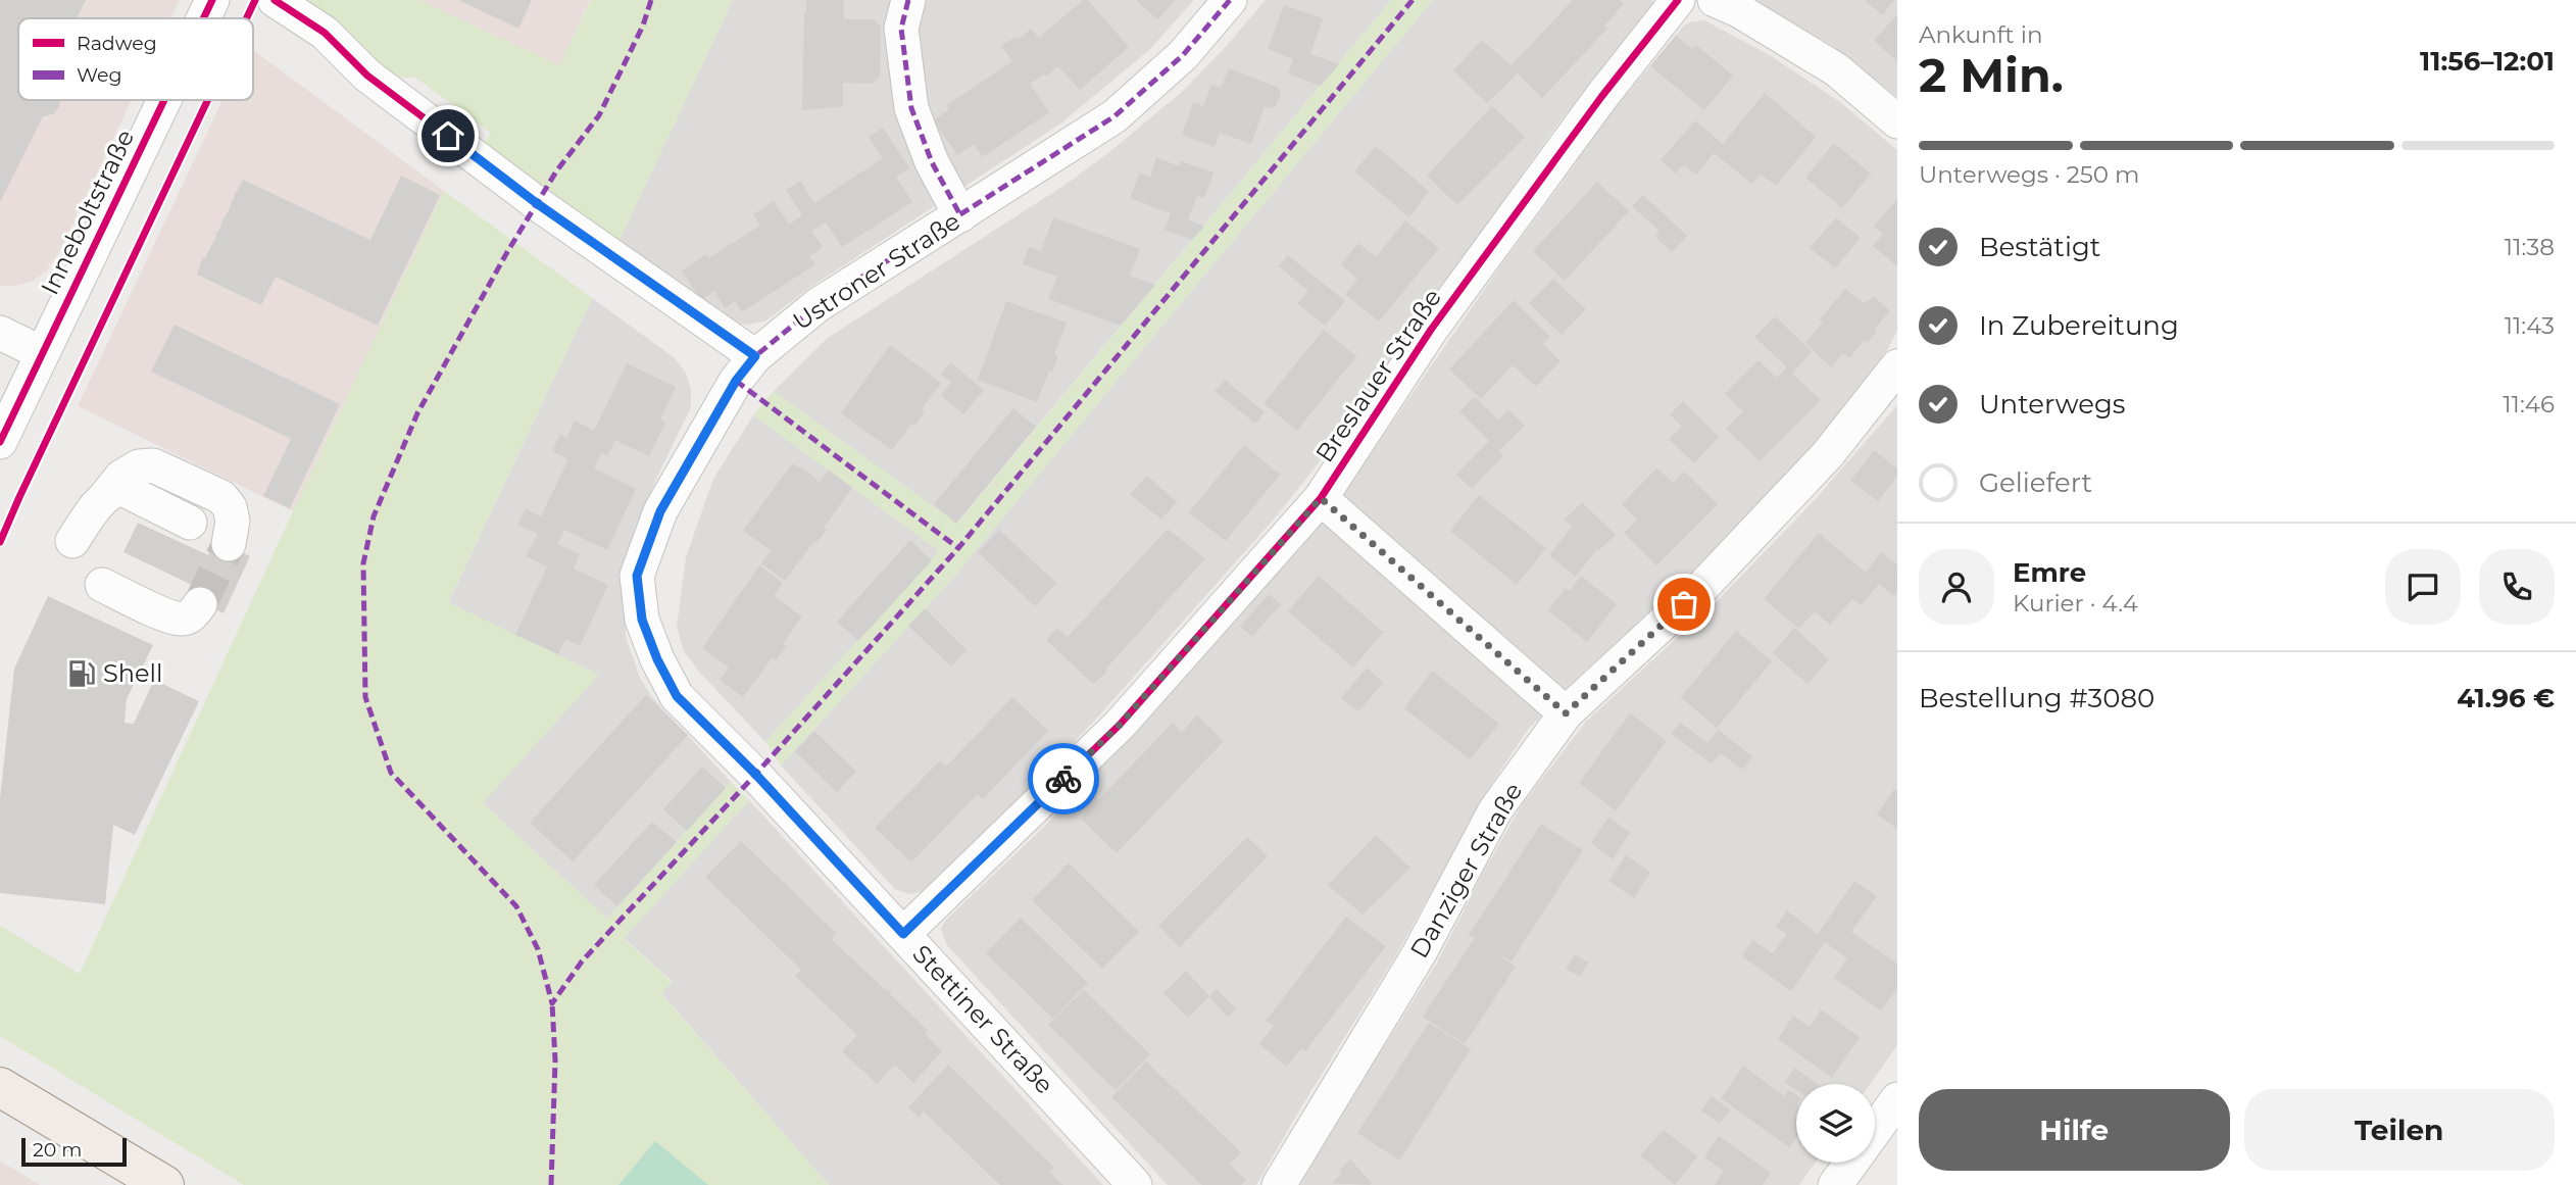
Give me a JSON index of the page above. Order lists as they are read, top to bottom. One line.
{"streets":{"street":["Inneboltstraße","Ustroner Straße","Breslauer Straße","Danziger Straße","Stettiner Straße"]},"crossings":[["Ustroner Straße","Stettiner Straße"],["Breslauer Straße","Stettiner Straße"]],"places":{"fuel station":["Shell"]},"legend":["Radweg","Weg"],"scale_bar":"20 m","page":{"heading":["2 Min.","Ankunft in","11:56–12:01"],"panel":["Emre","Kurier · 4.4","Bestellung #3080","41.96 €"],"bar":"Unterwegs · 250 m","list":[["Bestätigt","11:38"],["In Zubereitung","11:43"],["Unterwegs","11:46"],"Geliefert"],"buttons":["Hilfe","Teilen"],"scale":"20 m"}}
